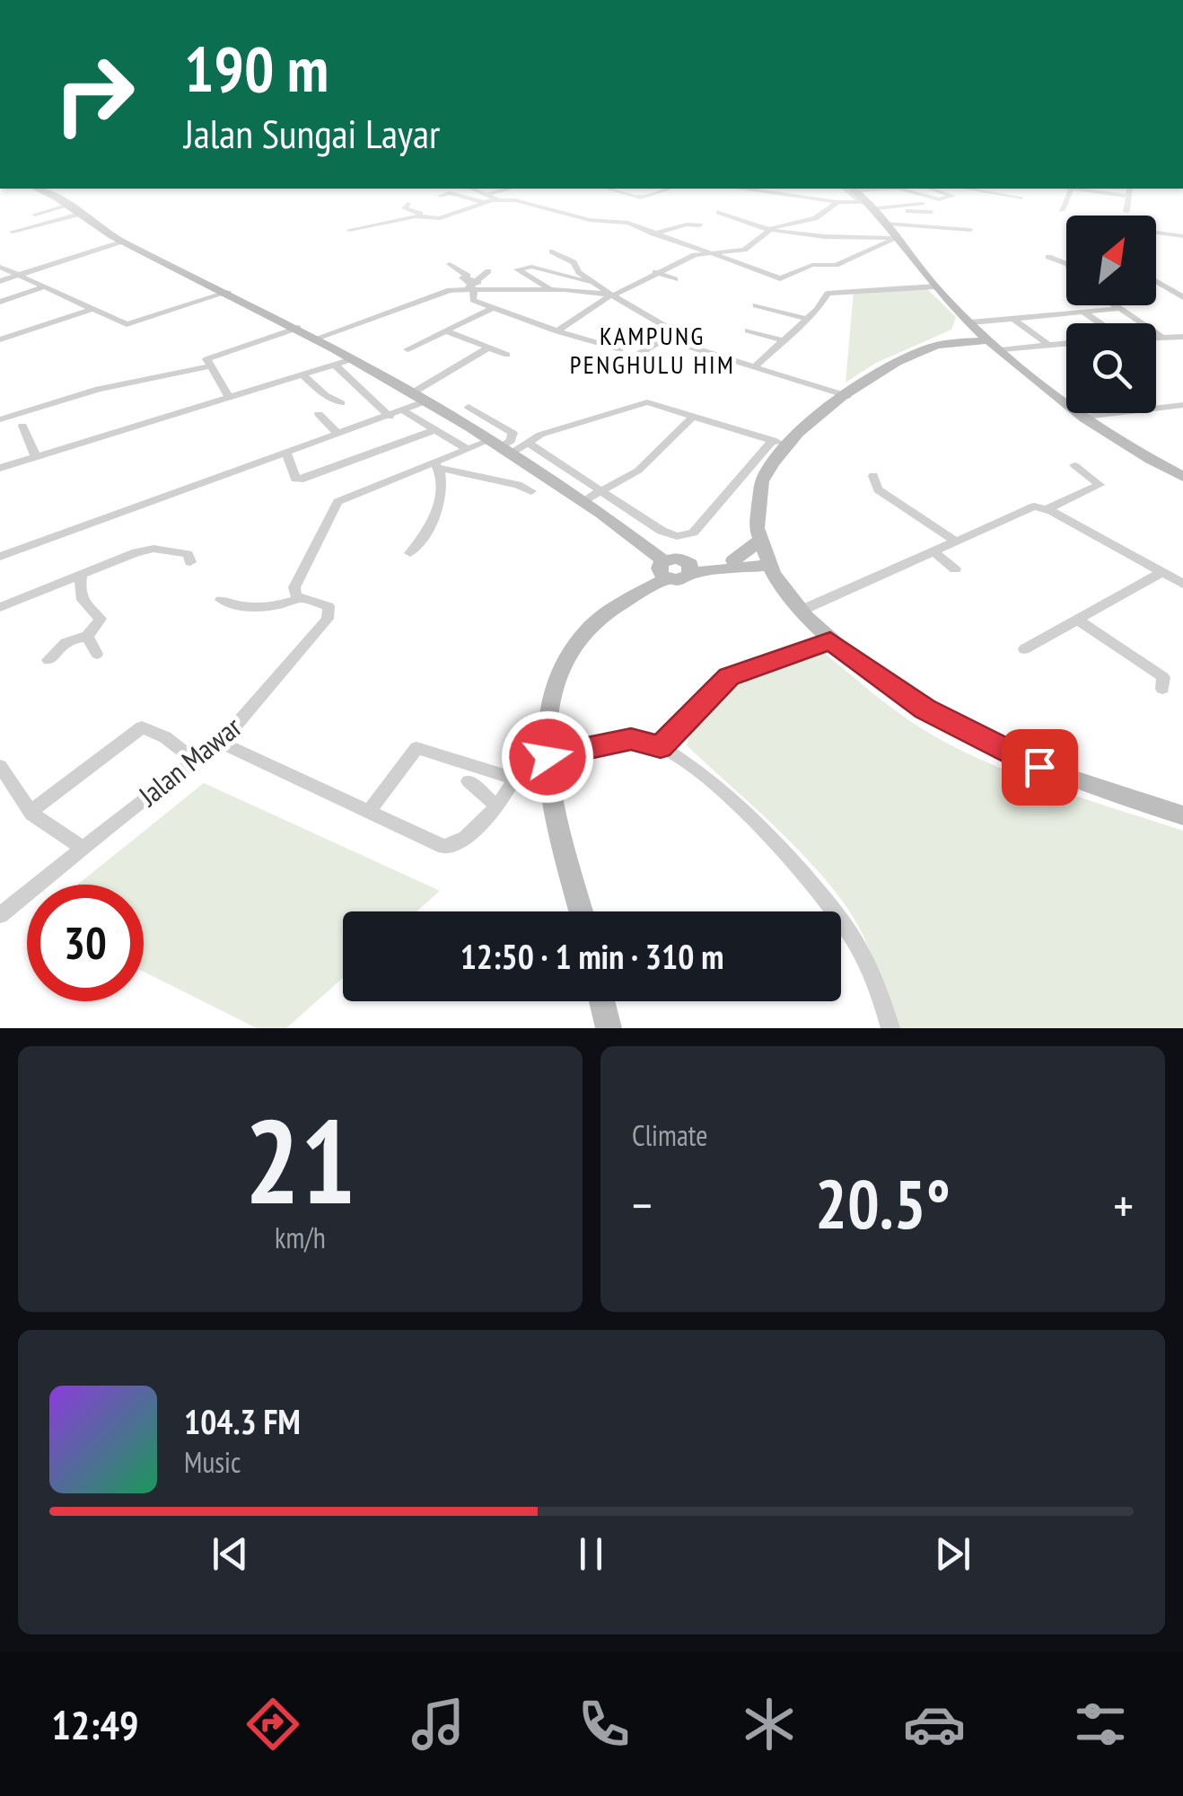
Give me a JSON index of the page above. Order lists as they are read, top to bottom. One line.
{"streets":{"street":["Jalan Mawar"]},"districts":["KAMPUNG PENGHULU HIM"],"north":"top right","page":{"turn":["190 m","Jalan Sungai Layar"],"limit":"30","trip":"12:50 · 1 min · 310 m","tile":[["21","km/h"],"Climate"],"heat":["−","20.5°","+"],"song":["104.3 FM","Music"],"tabs":"12:49"}}
